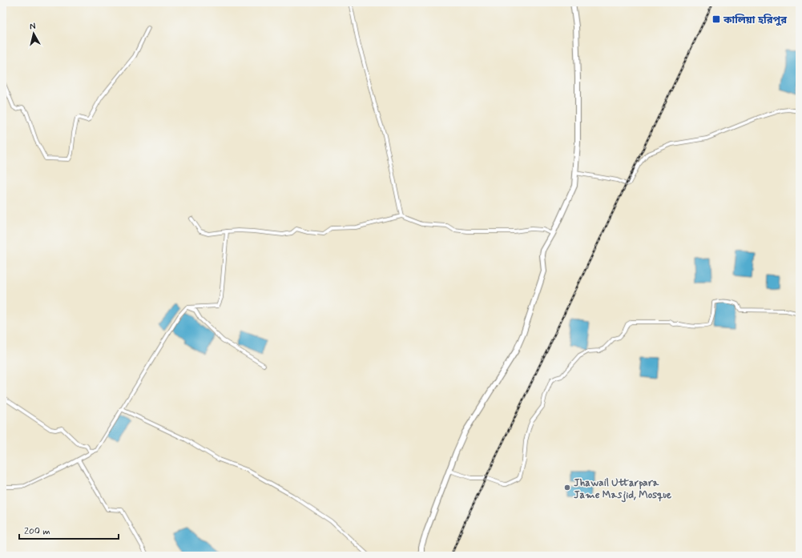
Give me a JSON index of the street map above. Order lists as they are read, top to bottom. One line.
{"places":{"transit":["কালিয়া হরিপুর"],"other":["Jhawail Uttarpara Jame Masjid, Mosque"]},"scale_bar":"200 m","north":"top"}
